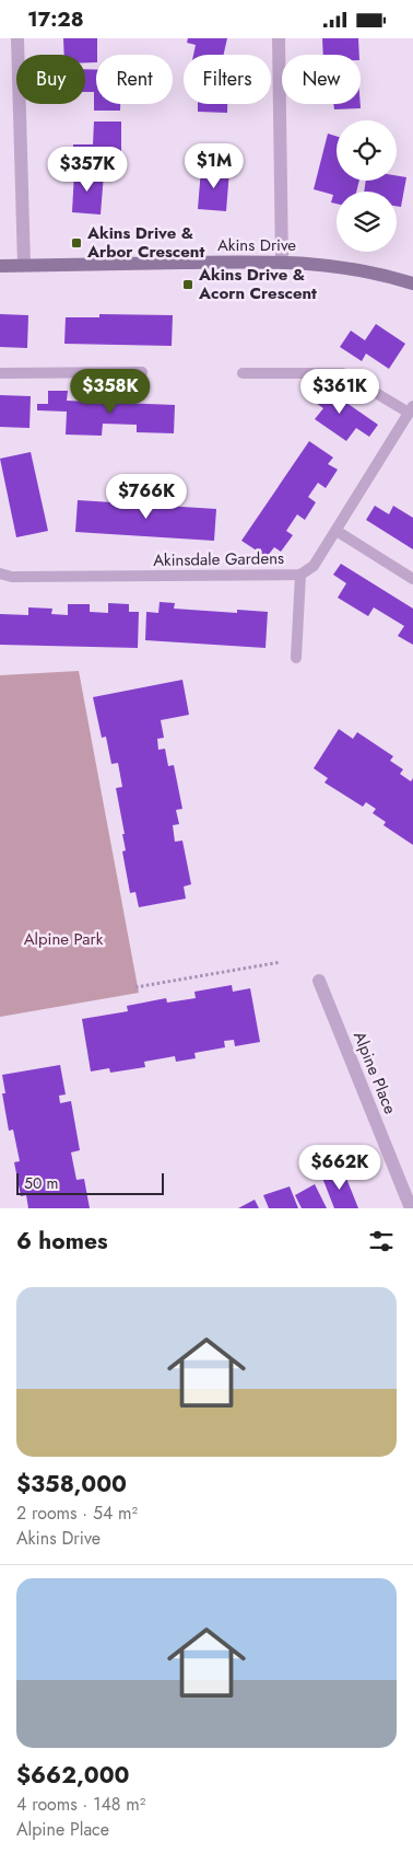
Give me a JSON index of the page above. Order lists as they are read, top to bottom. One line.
{"streets":{"street":["Akins Drive","Alpine Place"],"lane":["Akinsdale Gardens"]},"parks":["Alpine Park"],"places":{"transit":["Akins Drive & Arbor Crescent","Akins Drive & Acorn Crescent"]},"scale_bar":"50 m","page":{"status":"17:28","chip":["Buy","Rent","Filters","New"],"price":["$1M","$357K","$358K","$361K","$766K","$662K"],"scale":"50 m","heading":"6 homes","list":[{"name":"$358,000","note":"2 rooms · 54 m² · Akins Drive"},{"name":"$662,000","note":"4 rooms · 148 m² · Alpine Place"}]}}
